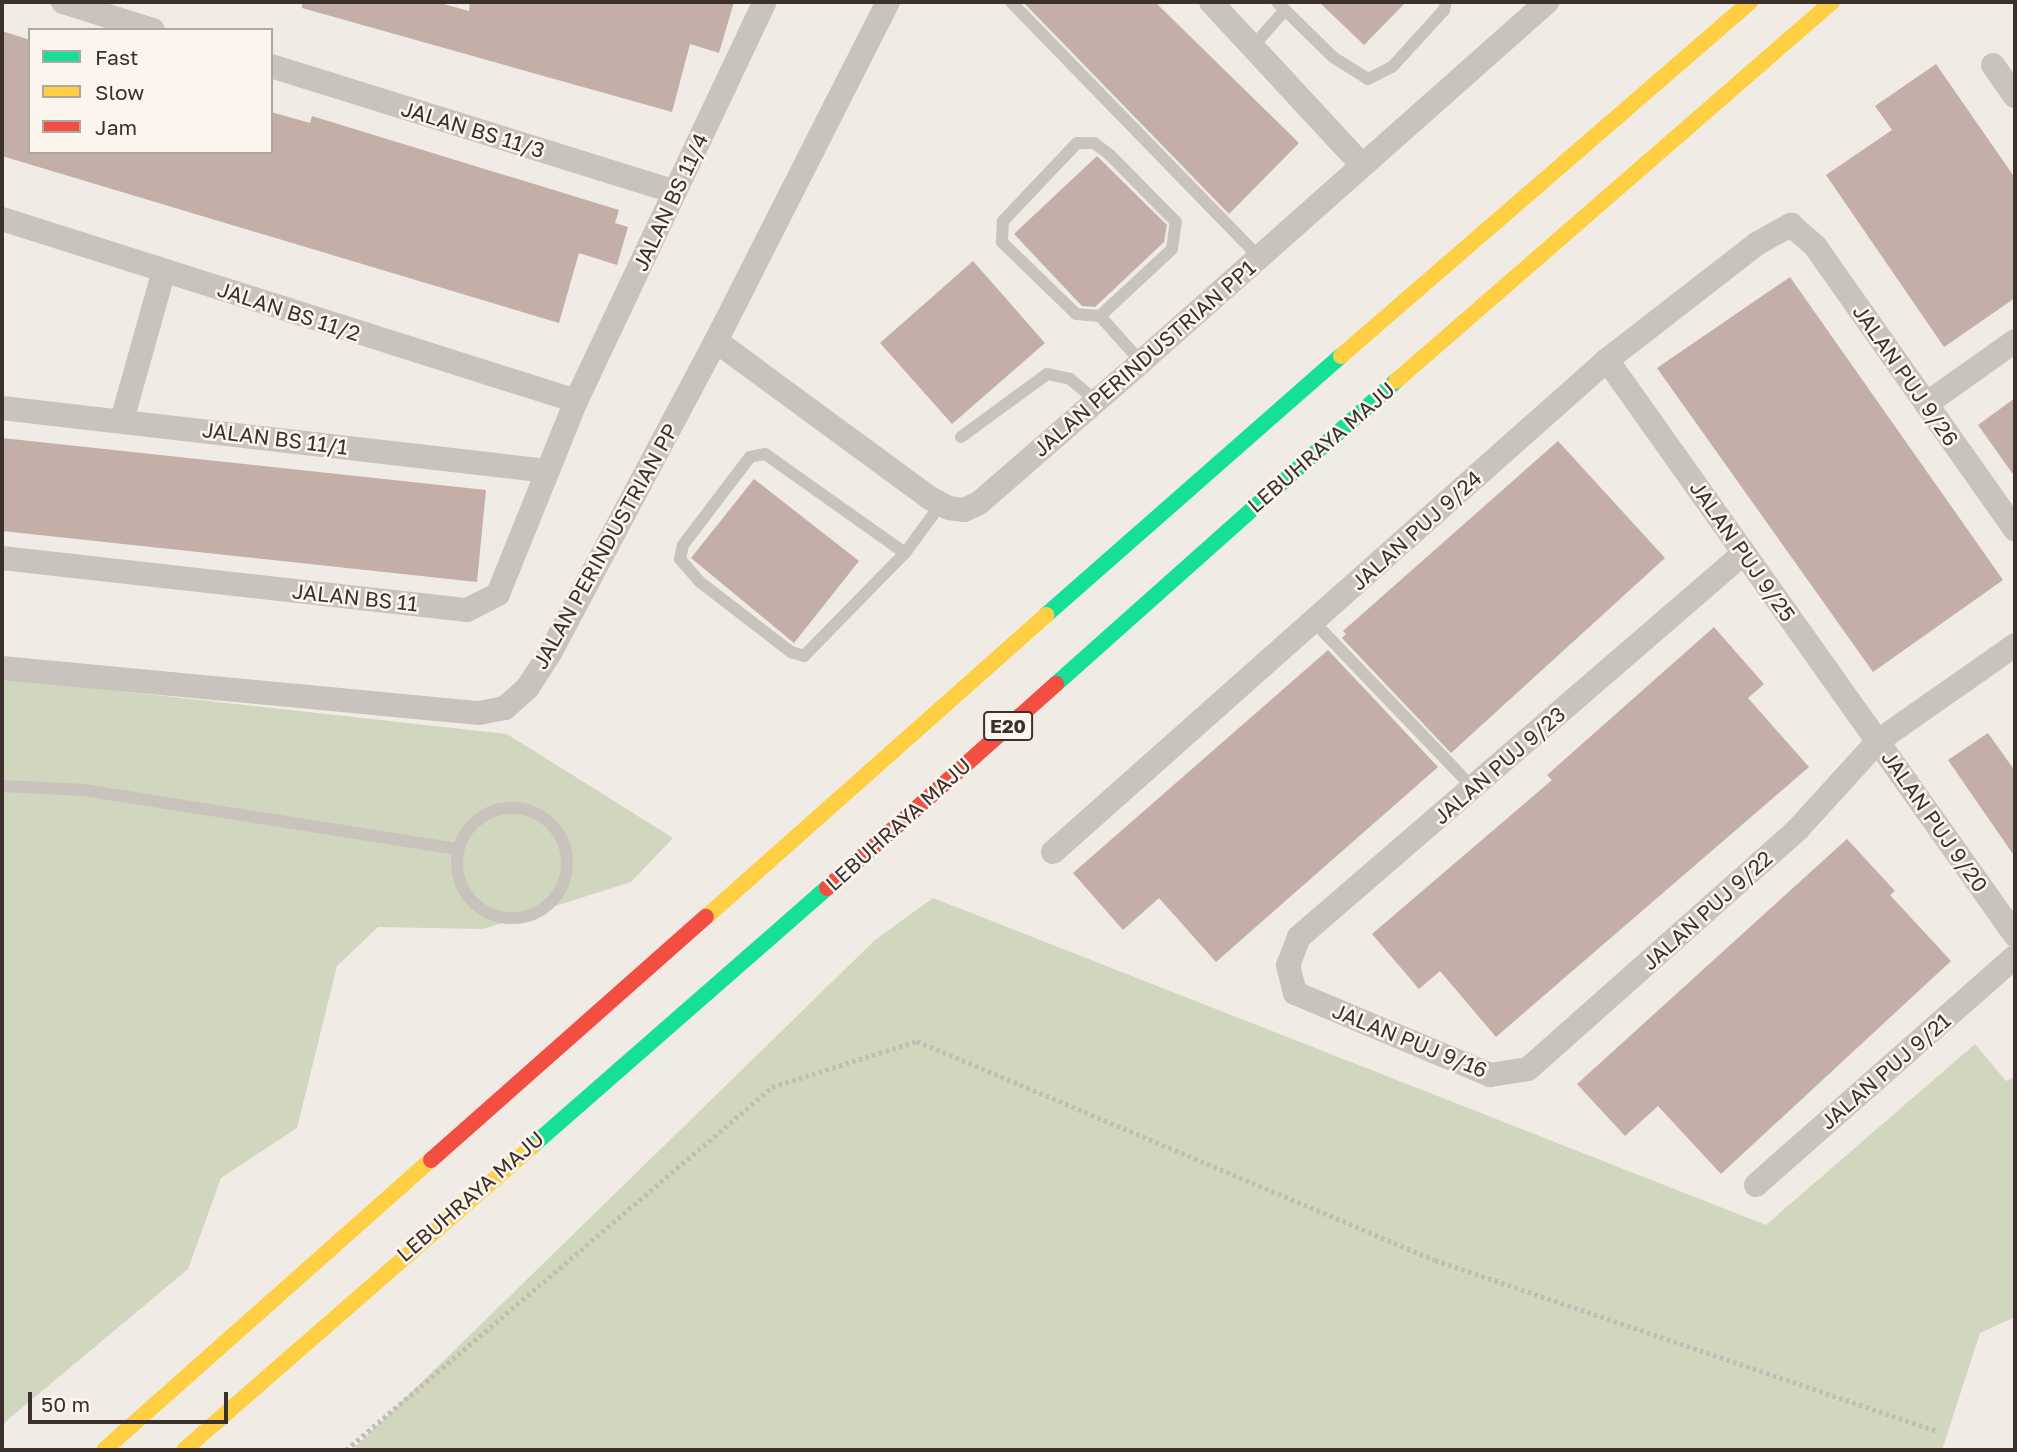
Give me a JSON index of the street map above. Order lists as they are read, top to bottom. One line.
{"streets":{"highway":["LEBUHRAYA MAJU","E20"],"street":["JALAN BS 11/3","JALAN BS 11/4","JALAN BS 11/2","JALAN PERINDUSTRIAN PP1","JALAN PUJ 9/26","JALAN BS 11/1","JALAN PUJ 9/24","JALAN PERINDUSTRIAN PP","JALAN PUJ 9/25","JALAN BS 11","JALAN PUJ 9/23","JALAN PUJ 9/20","JALAN PUJ 9/22","JALAN PUJ 9/16","JALAN PUJ 9/21"]},"crossings":[["JALAN BS 11/3","JALAN BS 11/4"],["JALAN BS 11/4","JALAN BS 11/2"],["JALAN BS 11/4","JALAN BS 11"],["JALAN BS 11/2","JALAN BS 11"],["JALAN PUJ 9/26","JALAN PUJ 9/24"],["JALAN BS 11/1","JALAN BS 11"],["JALAN PUJ 9/24","JALAN PUJ 9/25"],["JALAN PUJ 9/25","JALAN PUJ 9/23"],["JALAN PUJ 9/25","JALAN PUJ 9/20"],["JALAN PUJ 9/25","JALAN PUJ 9/22"],["JALAN PUJ 9/23","JALAN PUJ 9/16"],["JALAN PUJ 9/20","JALAN PUJ 9/22"],["JALAN PUJ 9/22","JALAN PUJ 9/16"]],"legend":["Fast","Slow","Jam"],"scale_bar":"50 m"}
